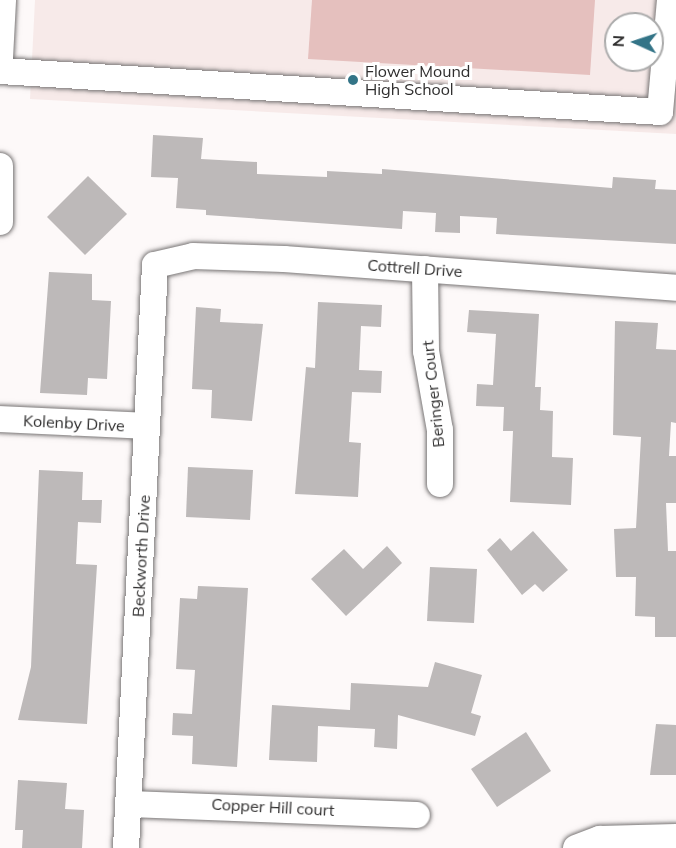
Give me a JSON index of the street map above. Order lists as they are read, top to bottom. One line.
{"streets":{"street":["Cottrell Drive","Beringer Court","Kolenby Drive","Beckworth Drive","Copper Hill court"]},"crossings":[["Cottrell Drive","Beringer Court"],["Cottrell Drive","Beckworth Drive"],["Kolenby Drive","Beckworth Drive"],["Beckworth Drive","Copper Hill court"]],"places":["Flower Mound High School"],"north":"left"}
